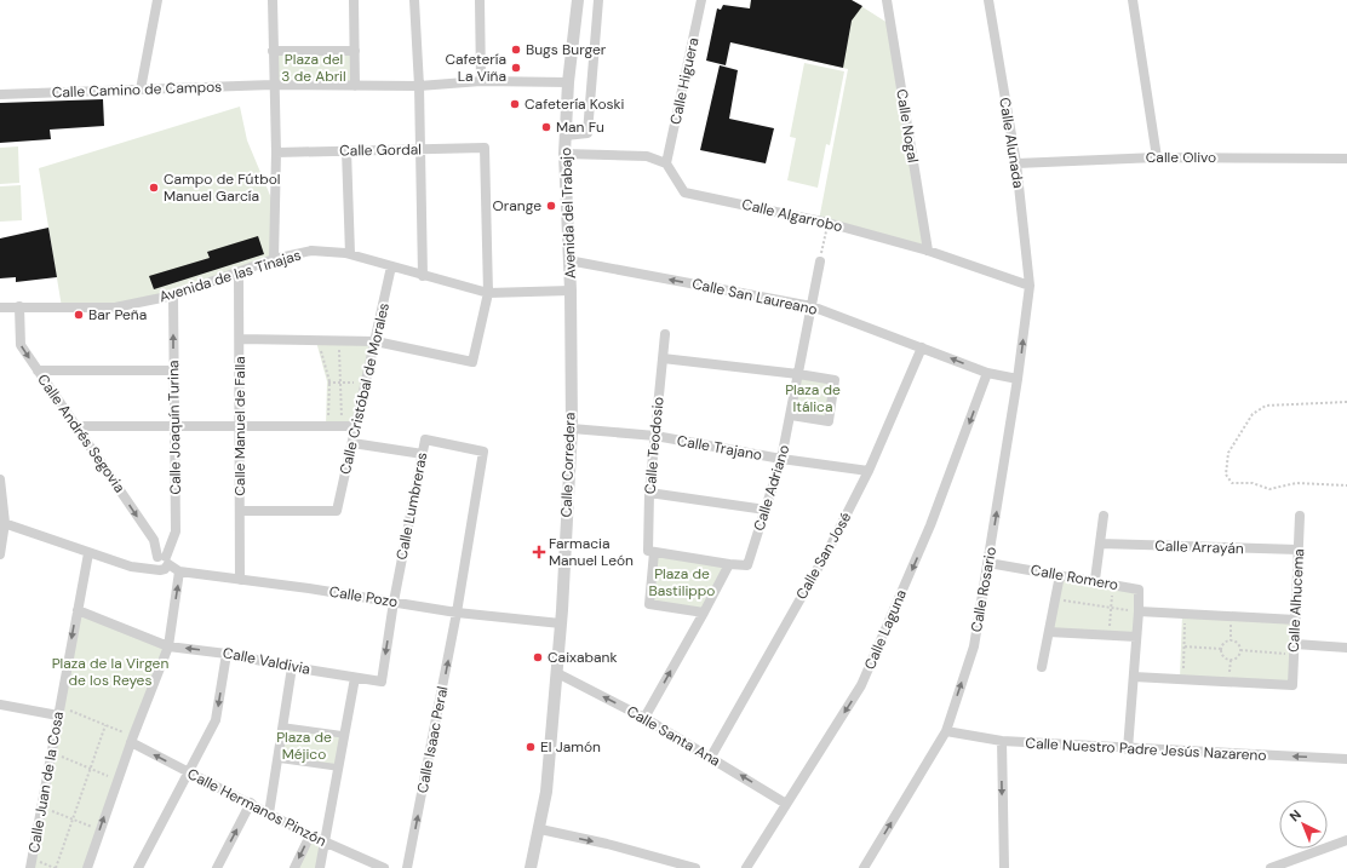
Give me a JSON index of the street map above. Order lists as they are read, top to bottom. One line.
{"streets":{"street":["Calle Higuera","Calle Camino de Campos","Calle Nogal","Calle Alunada","Calle Gordal","Calle Olivo","Avenida del Trabajo","Calle Algarrobo","Avenida de las Tinajas","Calle San Laureano","Calle Cristóbal de Morales","Calle Manuel de Falla","Calle Joaquín Turina","Calle Andrés Segovia","Calle Teodosio","Calle Trajano","Calle Corredera","Calle Adriano","Calle Lumbreras","Calle Arrayán","Calle San José","Calle Romero","Calle Rosario","Calle Pozo","Calle Alhucema","Calle Laguna","Calle Valdivia","Calle Santa Ana","Calle Isaac Peral","Calle Nuestro Padre Jesús Nazareno","Calle Juan de la Cosa","Calle Hermanos Pinzón"]},"crossings":[["Calle Higuera","Calle Algarrobo"],["Calle Camino de Campos","Avenida del Trabajo"],["Calle Nogal","Calle Algarrobo"],["Calle Alunada","Calle Olivo"],["Calle Alunada","Calle Algarrobo"],["Calle Alunada","Calle Rosario"],["Calle Gordal","Avenida de las Tinajas"],["Avenida del Trabajo","Avenida de las Tinajas"],["Avenida del Trabajo","Calle San Laureano"],["Avenida del Trabajo","Calle Corredera"],["Calle Algarrobo","Calle Rosario"],["Avenida de las Tinajas","Calle Cristóbal de Morales"],["Avenida de las Tinajas","Calle Manuel de Falla"],["Avenida de las Tinajas","Calle Joaquín Turina"],["Avenida de las Tinajas","Calle Andrés Segovia"],["Avenida de las Tinajas","Calle Corredera"],["Calle San Laureano","Calle Adriano"],["Calle San Laureano","Calle San José"],["Calle San Laureano","Calle Rosario"],["Calle San Laureano","Calle Laguna"],["Calle Cristóbal de Morales","Calle Manuel de Falla"],["Calle Manuel de Falla","Calle Pozo"],["Calle Joaquín Turina","Calle Andrés Segovia"],["Calle Joaquín Turina","Calle Pozo"],["Calle Andrés Segovia","Calle Pozo"],["Calle Teodosio","Calle Trajano"],["Calle Trajano","Calle Corredera"],["Calle Trajano","Calle Adriano"],["Calle Trajano","Calle San José"],["Calle Corredera","Calle Pozo"],["Calle Corredera","Calle Santa Ana"],["Calle Lumbreras","Calle Pozo"],["Calle Lumbreras","Calle Valdivia"],["Calle Lumbreras","Calle Isaac Peral"],["Calle Arrayán","Calle Alhucema"],["Calle San José","Calle Santa Ana"],["Calle Romero","Calle Rosario"],["Calle Rosario","Calle Nuestro Padre Jesús Nazareno"],["Calle Pozo","Calle Valdivia"],["Calle Pozo","Calle Isaac Peral"],["Calle Laguna","Calle Santa Ana"],["Calle Valdivia","Calle Juan de la Cosa"]],"one_way":["Calle Andrés Segovia","Calle Rosario","Calle Laguna","Calle Santa Ana","Calle Nuestro Padre Jesús Nazareno"],"parks":["Plaza del 3 de Abril","Plaza de Itálica","Plaza de Bastilippo","Plaza de la Virgen de los Reyes","Plaza de Méjico"],"places":{"other":["Bugs Burger","Cafetería La Viña","Cafetería Koski","Man Fu","Campo de Fútbol Manuel García","Orange","Bar Peña","Caixabank","El Jamón"],"health":["Farmacia Manuel León"]},"north":"top left"}
